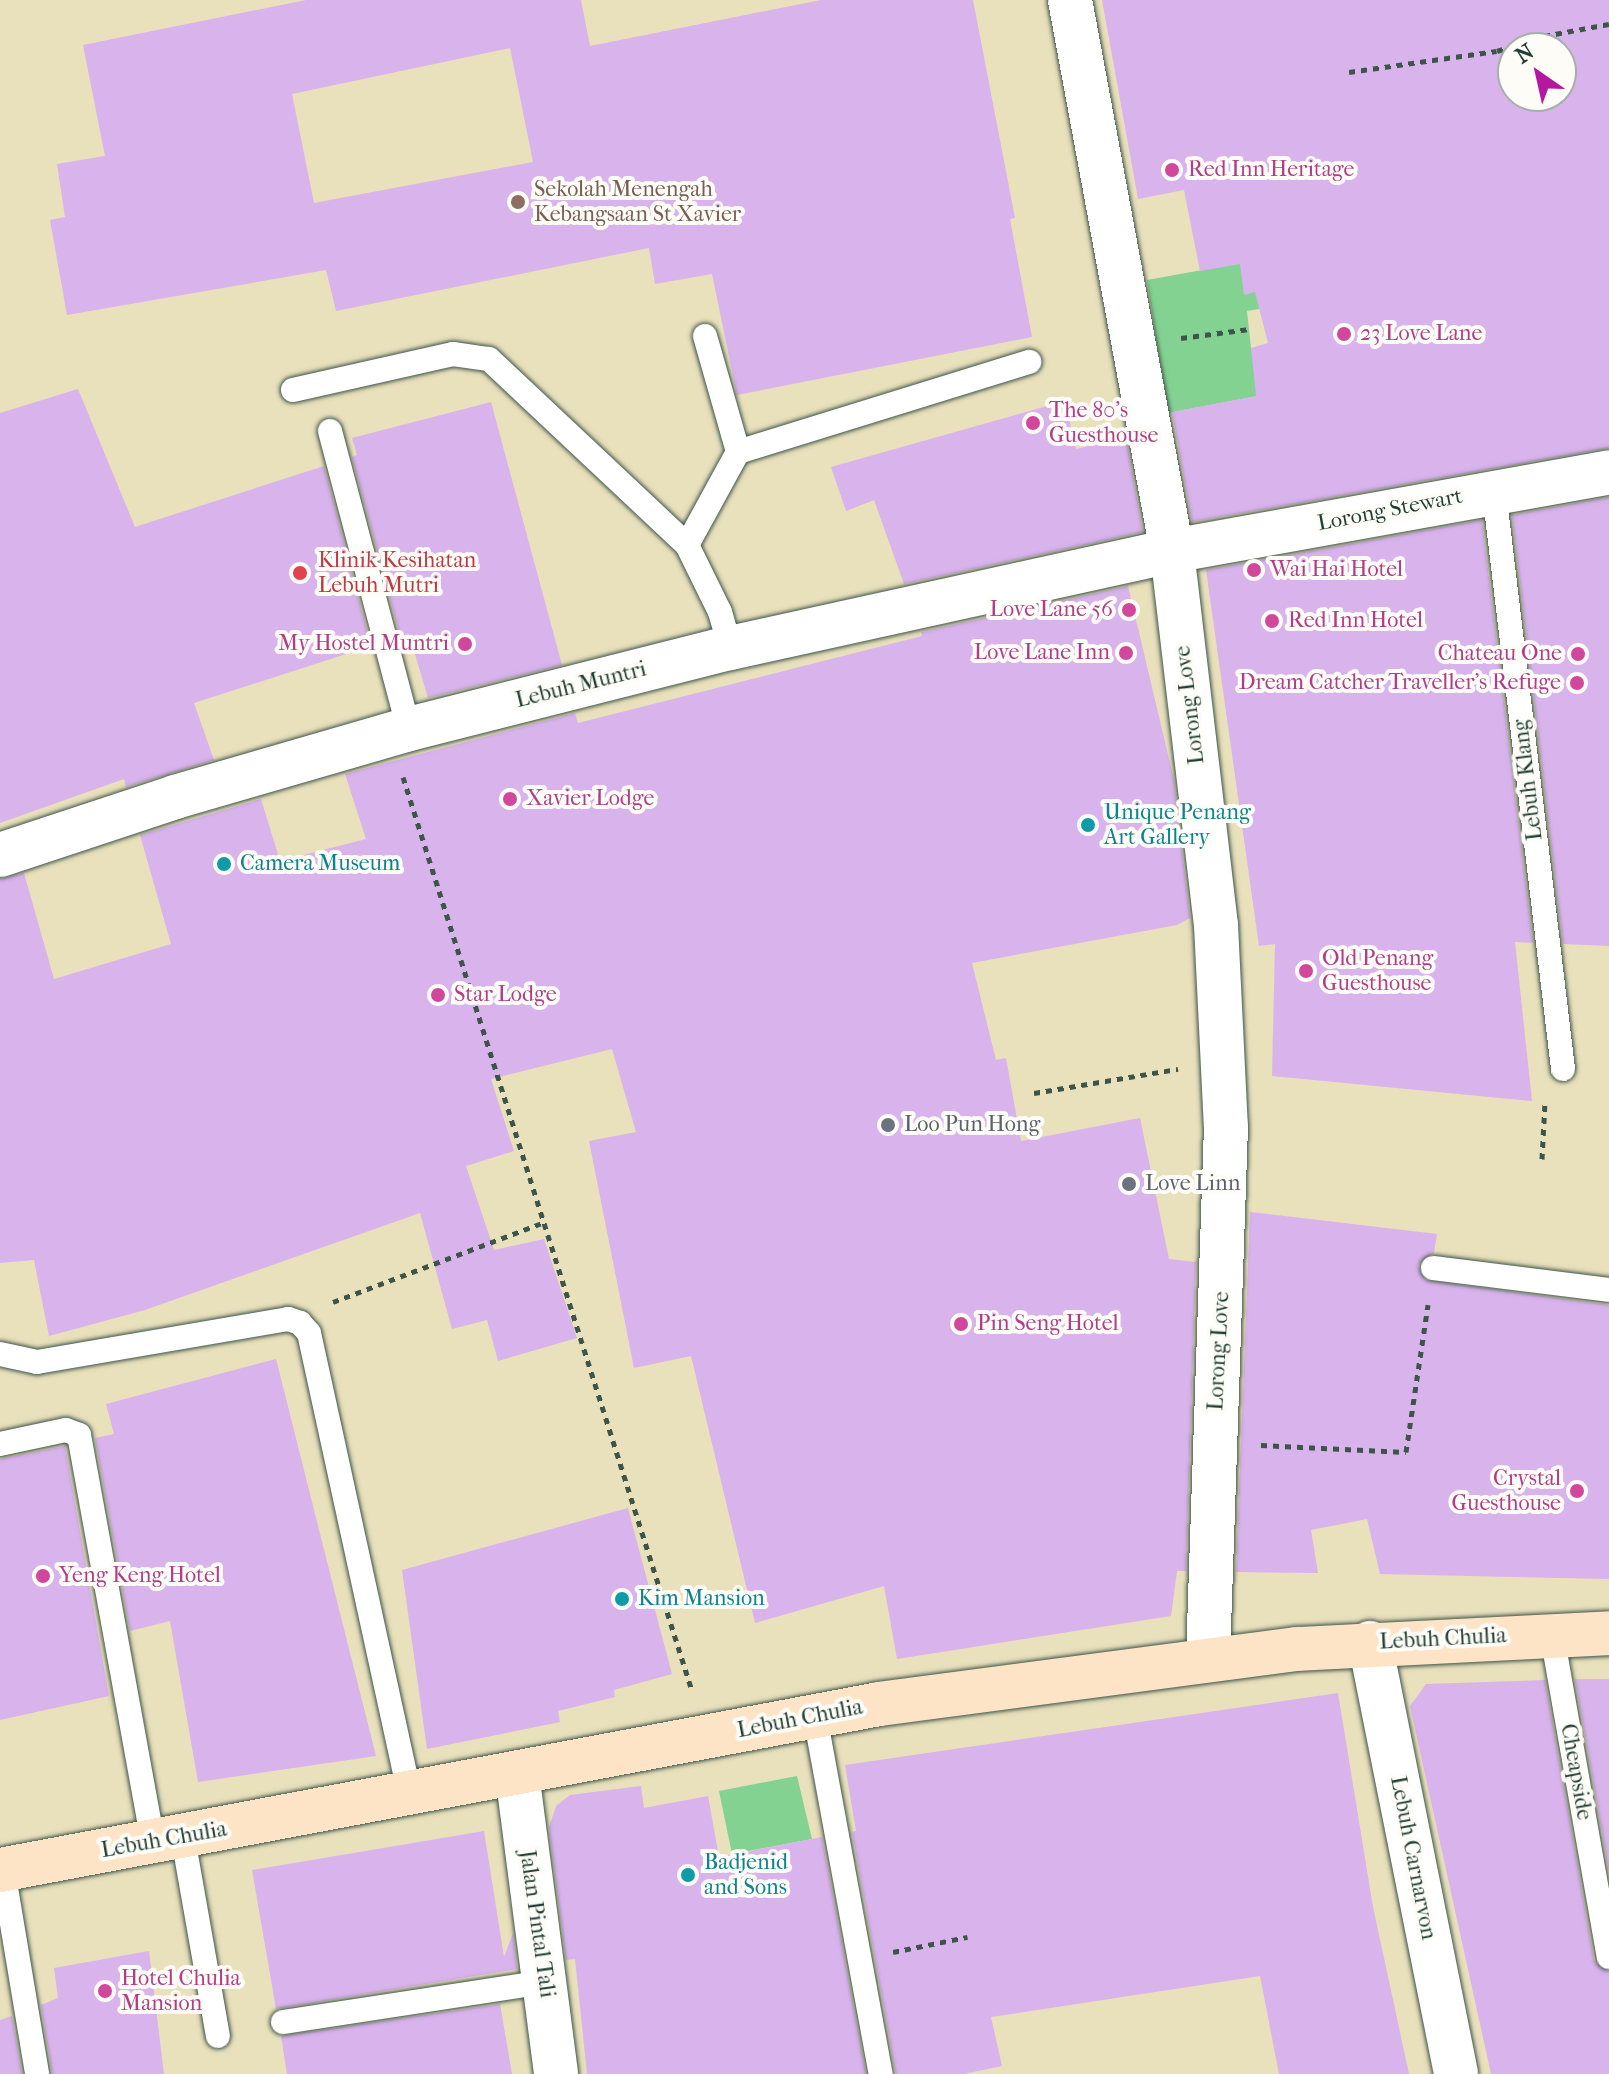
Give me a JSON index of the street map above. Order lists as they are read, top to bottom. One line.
{"streets":{"main road":["Lebuh Chulia"],"street":["Lorong Stewart","Lebuh Muntri","Lorong Love","Lebuh Carnarvon","Jalan Pintal Tali"],"lane":["Lebuh Klang","Cheapside"]},"crossings":[["Lorong Stewart","Lebuh Muntri"],["Lorong Stewart","Lorong Love"],["Lorong Stewart","Lebuh Klang"],["Lebuh Muntri","Lorong Love"],["Lorong Love","Lebuh Chulia"],["Lebuh Chulia","Cheapside"],["Lebuh Chulia","Lebuh Carnarvon"],["Lebuh Chulia","Jalan Pintal Tali"]],"places":["Red Inn Heritage","Sekolah Menengah Kebangsaan St Xavier","23 Love Lane","The 80's Guesthouse","Wai Hai Hotel","Klinik Kesihatan Lebuh Mutri","Love Lane 56","Red Inn Hotel","My Hostel Muntri","Love Lane Inn","Chateau One","Dream Catcher Traveller's Refuge","Xavier Lodge","Unique Penang Art Gallery","Camera Museum","Old Penang Guesthouse","Star Lodge","Loo Pun Hong","Love Linn","Pin Seng Hotel","Crystal Guesthouse","Yeng Keng Hotel","Kim Mansion","Badjenid and Sons","Hotel Chulia Mansion"],"north":"top left"}
